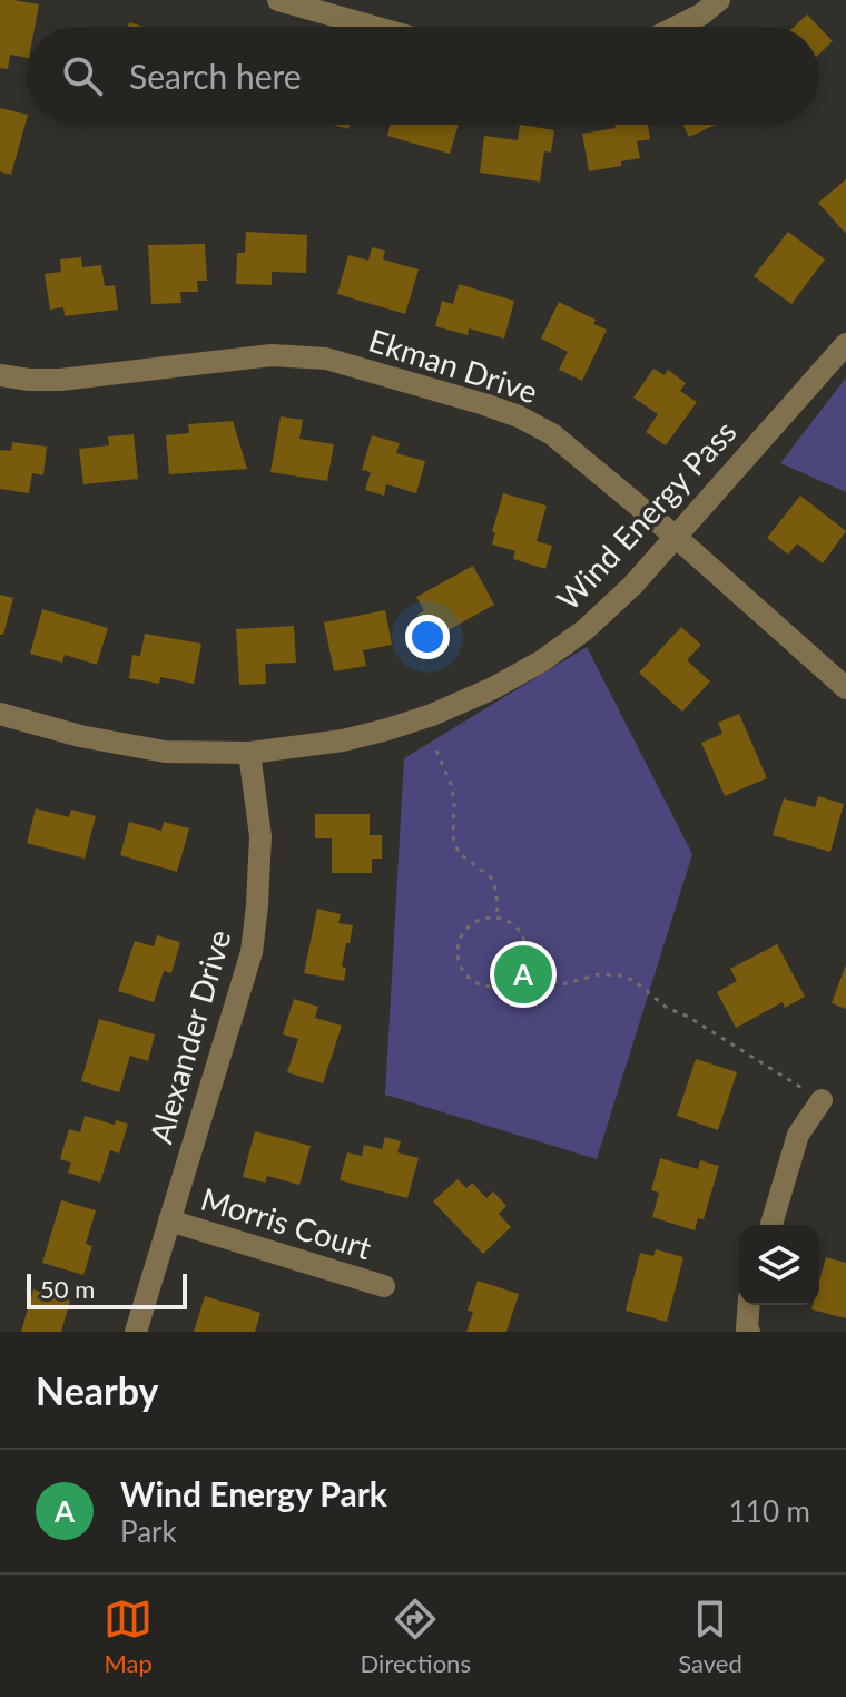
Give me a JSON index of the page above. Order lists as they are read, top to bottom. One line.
{"streets":{"street":["Ekman Drive","Wind Energy Pass","Alexander Drive","Morris Court"]},"crossings":[["Ekman Drive","Wind Energy Pass"],["Wind Energy Pass","Alexander Drive"],["Alexander Drive","Morris Court"]],"scale_bar":"50 m","page":{"search":"Search here","pins":"A","scale":"50 m","heading":"Nearby","list":[{"mark":"A","name":"Wind Energy Park","note":"Park","value":"110 m"}],"nav":["Map","Directions","Saved"]}}
